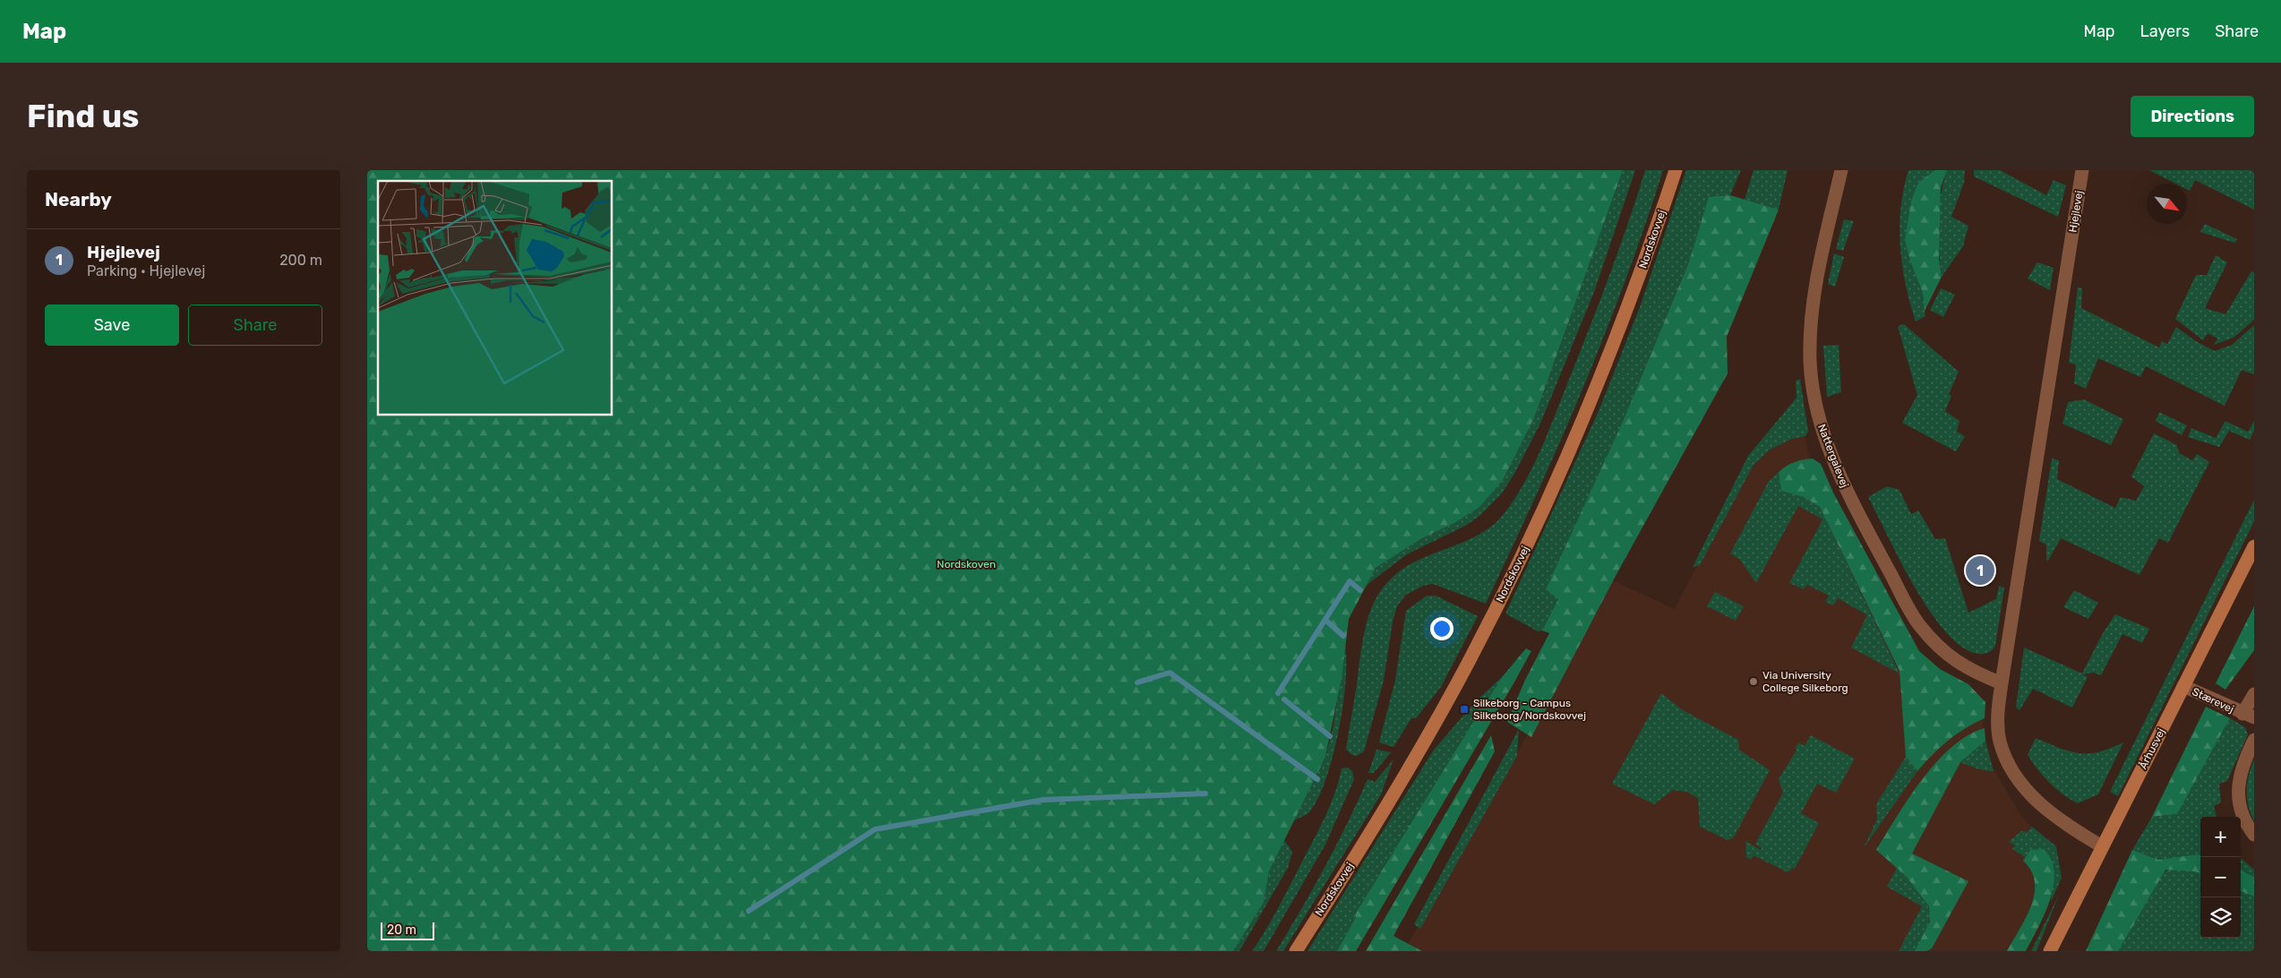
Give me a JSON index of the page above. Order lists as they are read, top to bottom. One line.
{"streets":{"street":["Hjejlevej","Nordskovvej","Nattergalevej","Stærevej","Århusvej"]},"crossings":[["Hjejlevej","Nattergalevej"],["Hjejlevej","Århusvej"],["Stærevej","Århusvej"]],"parks":["Nordskoven"],"places":{"other":["Via University College Silkeborg"],"transit":["Silkeborg - Campus Silkeborg/Nordskovvej"]},"scale_bar":"20 m","north":"bottom right","page":{"header":"Map","nav":["Map","Layers","Share"],"buttons":["Directions",["Save","Share"]],"title":"Find us","heading":"Nearby","list":[{"mark":"1","name":"Hjejlevej","note":"Parking · Hjejlevej","value":"200 m"}],"pins":"1","map_buttons":["+","−"],"scale":"20 m"}}
